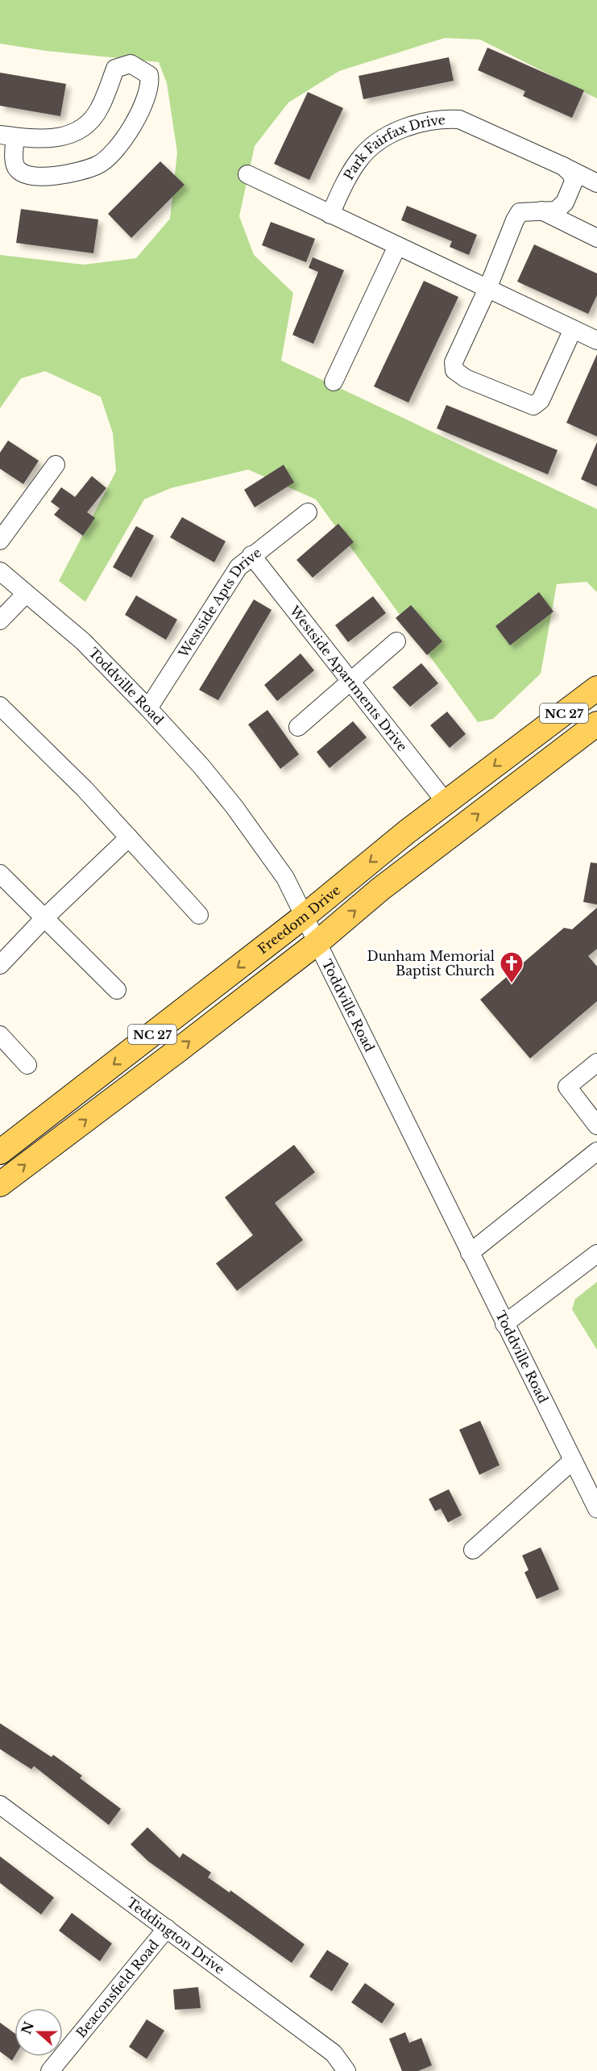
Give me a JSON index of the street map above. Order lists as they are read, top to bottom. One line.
{"streets":{"main road":["NC 27","Freedom Drive"],"street":["Park Fairfax Drive","Westside Apts Drive","Westside Apartments Drive","Toddville Road","Teddington Drive","Beaconsfield Road"]},"crossings":[["Westside Apts Drive","Westside Apartments Drive"],["Westside Apts Drive","Toddville Road"],["Westside Apartments Drive","Freedom Drive"],["Toddville Road","NC 27"],["Toddville Road","Freedom Drive"],["Teddington Drive","Beaconsfield Road"]],"places":{"church":["Dunham Memorial Baptist Church"]},"north":"left"}
